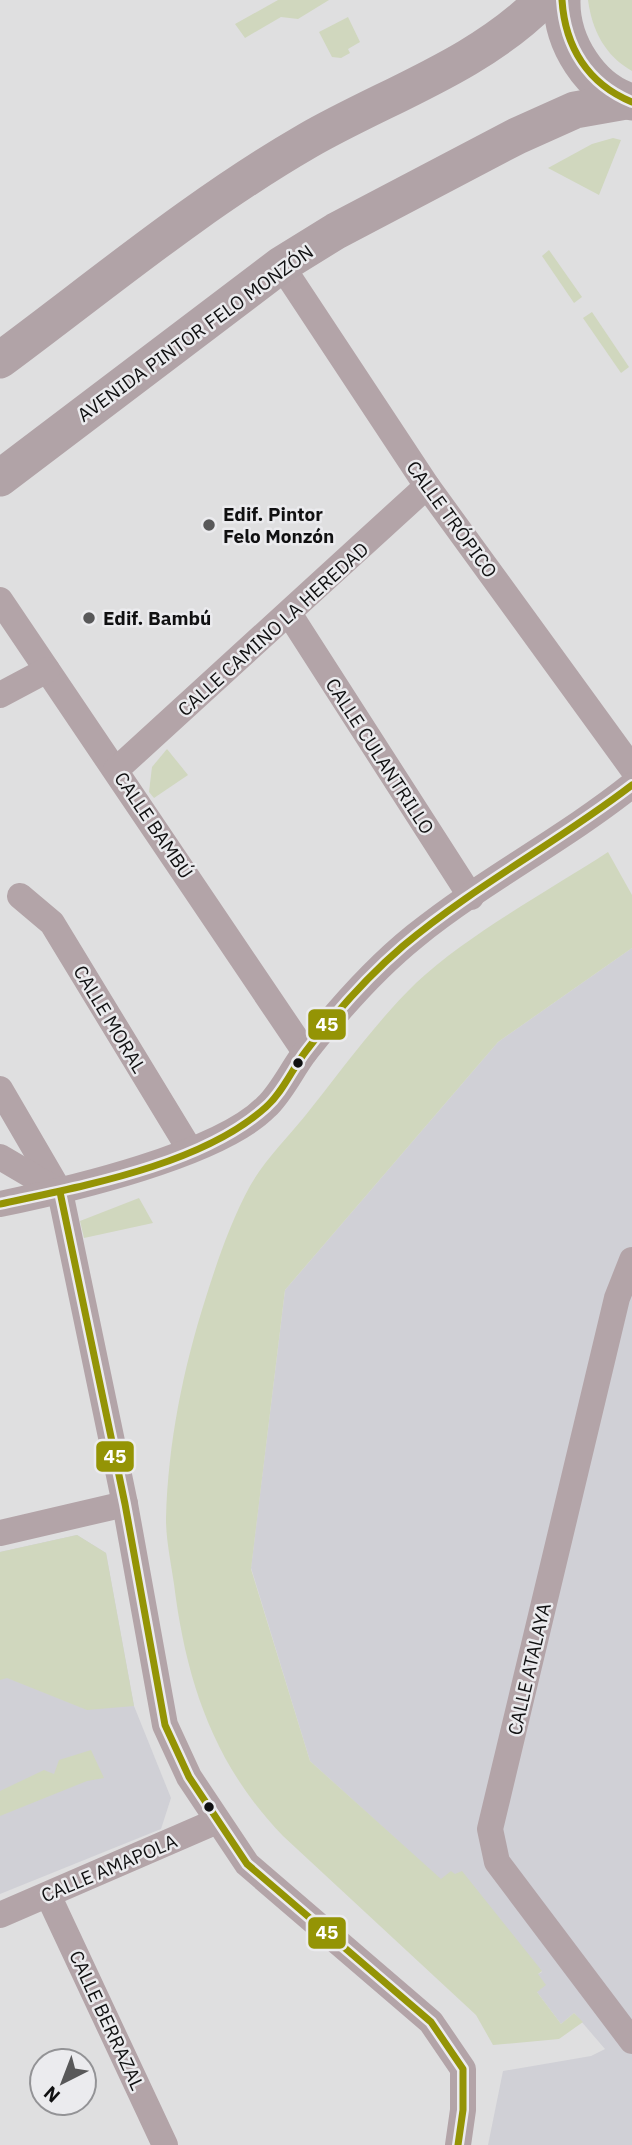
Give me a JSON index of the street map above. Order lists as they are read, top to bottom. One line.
{"streets":{"street":["AVENIDA PINTOR FELO MONZÓN","CALLE TRÓPICO","CALLE CAMINO LA HEREDAD","CALLE CULANTRILLO","CALLE BAMBÚ","CALLE MORAL","CALLE ATALAYA","CALLE AMAPOLA","CALLE BERRAZAL"]},"crossings":[["AVENIDA PINTOR FELO MONZÓN","CALLE TRÓPICO"],["CALLE TRÓPICO","CALLE CAMINO LA HEREDAD"],["CALLE CAMINO LA HEREDAD","CALLE CULANTRILLO"],["CALLE CAMINO LA HEREDAD","CALLE BAMBÚ"],["CALLE AMAPOLA","CALLE BERRAZAL"]],"places":["Edif. Pintor Felo Monzón","Edif. Bambú"],"lines":["transit line 45"],"north":"bottom left"}
